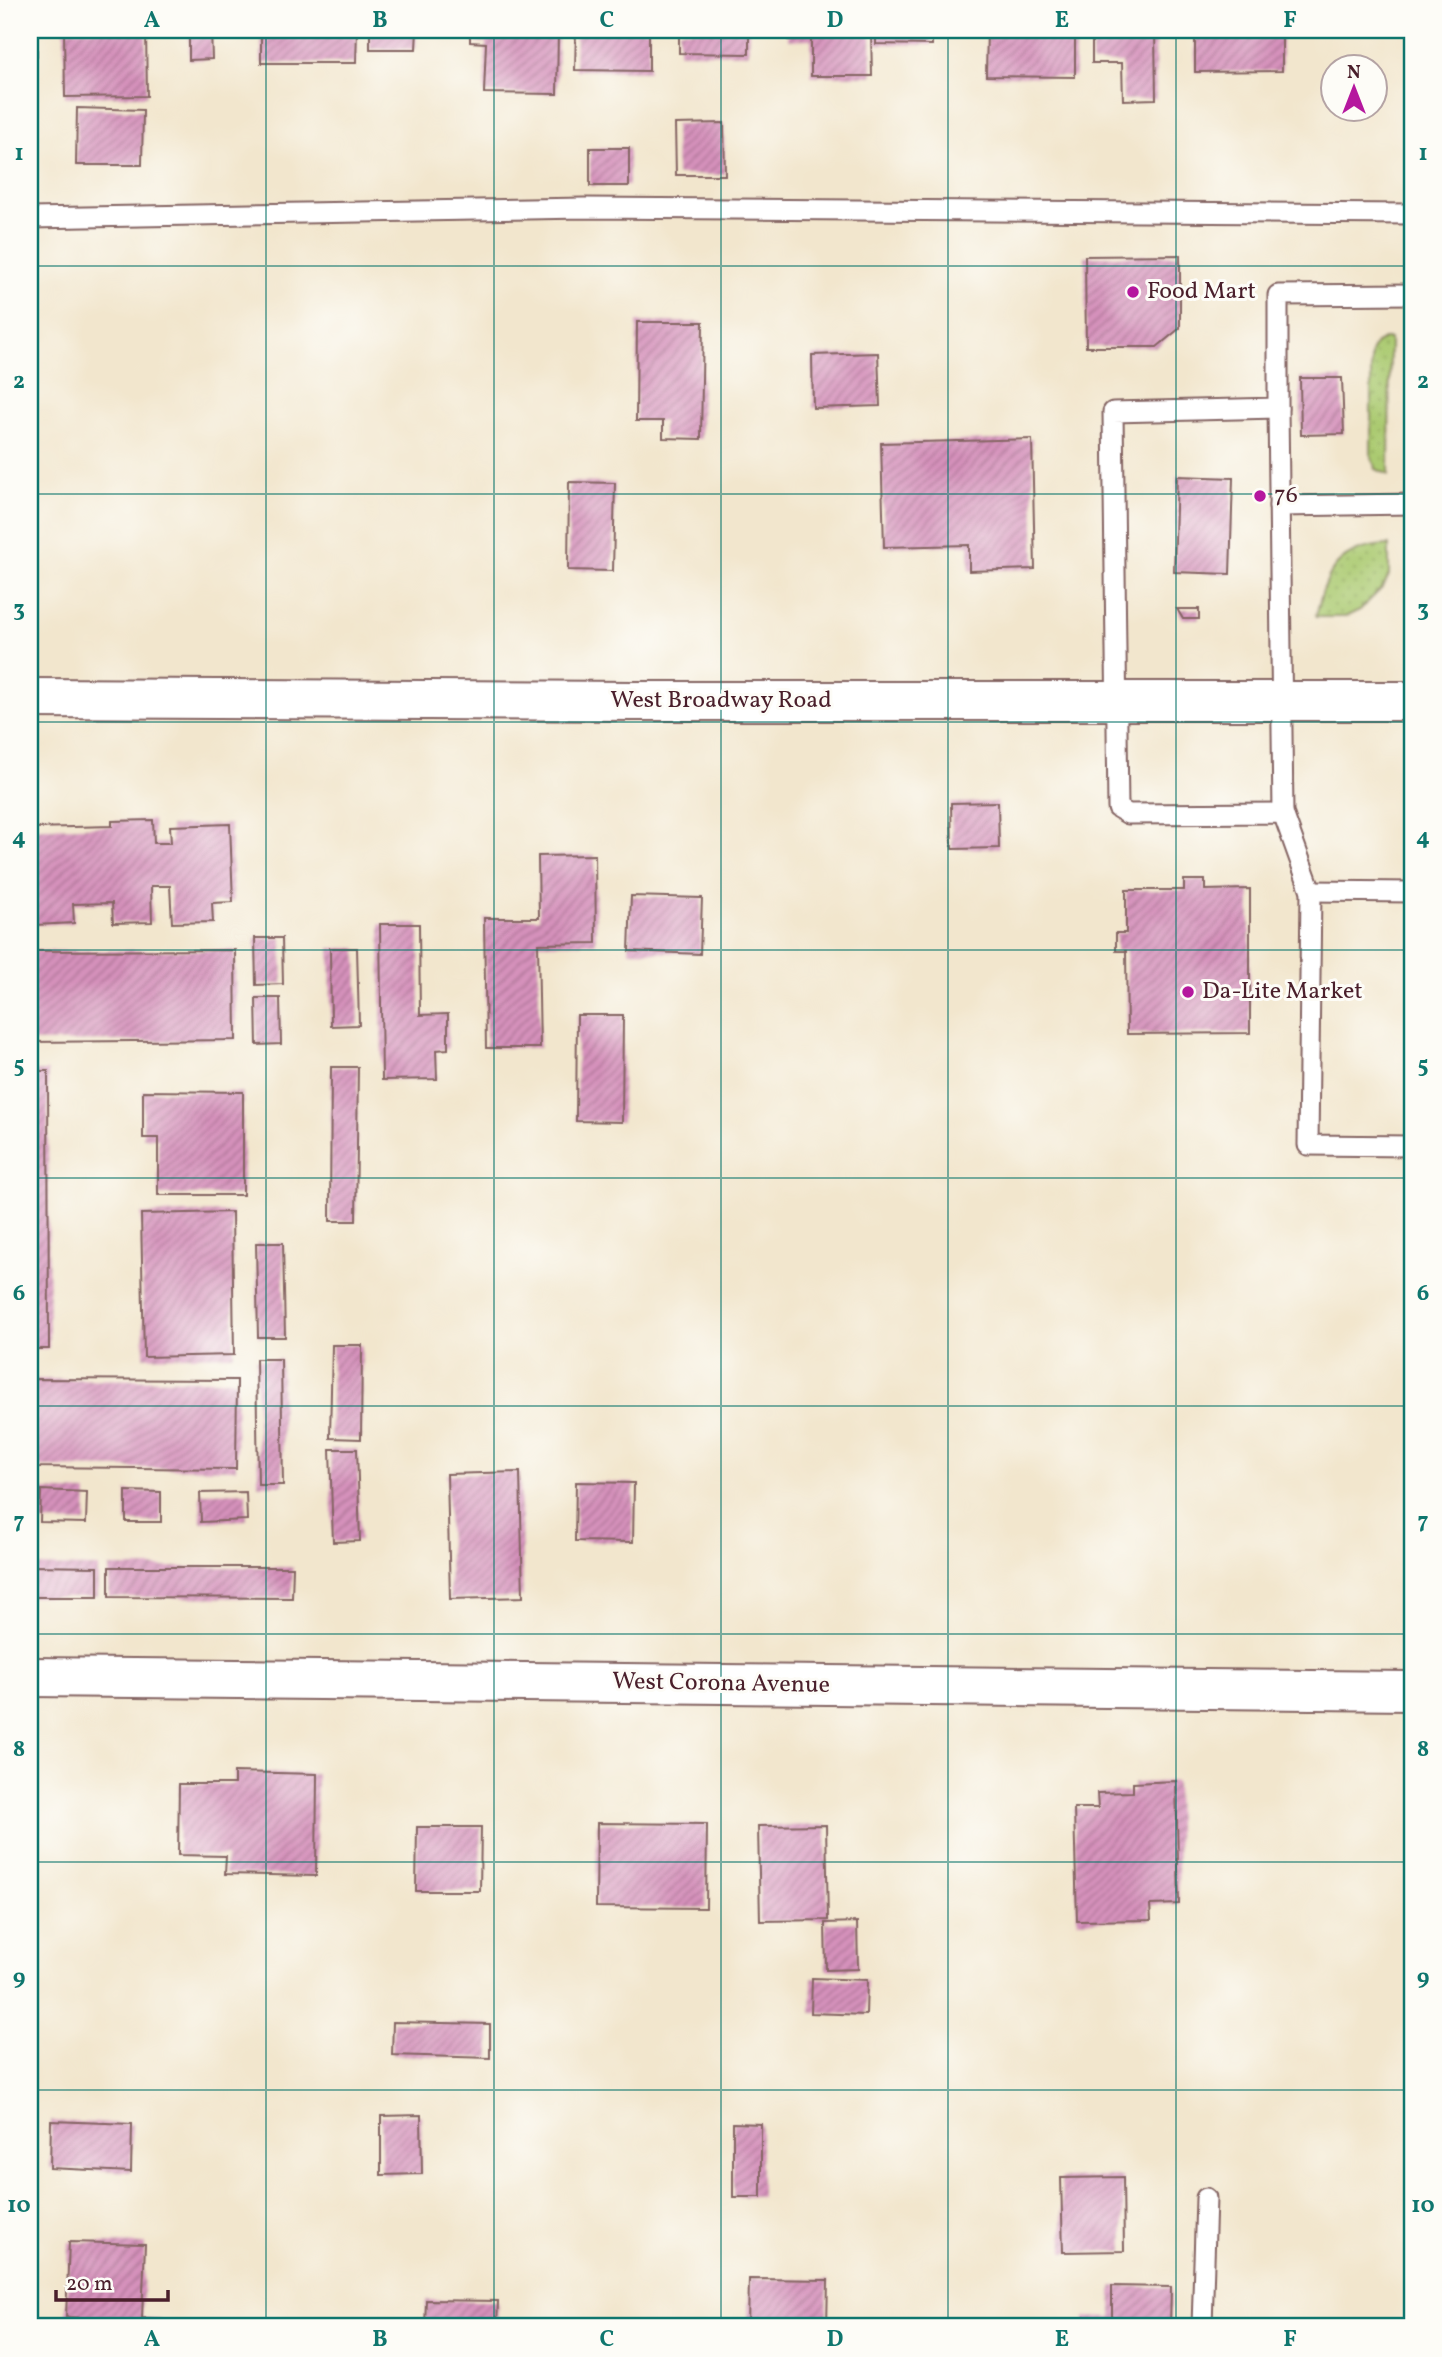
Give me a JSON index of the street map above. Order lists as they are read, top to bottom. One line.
{"streets":{"main road":["West Broadway Road","West Corona Avenue"]},"places":["Food Mart","76","Da-Lite Market"],"scale_bar":"20 m","north":"top","grid":{"columns":["A","B","C","D","E","F"],"rows":["1","2","3","4","5","6","7","8","9","10"]}}
